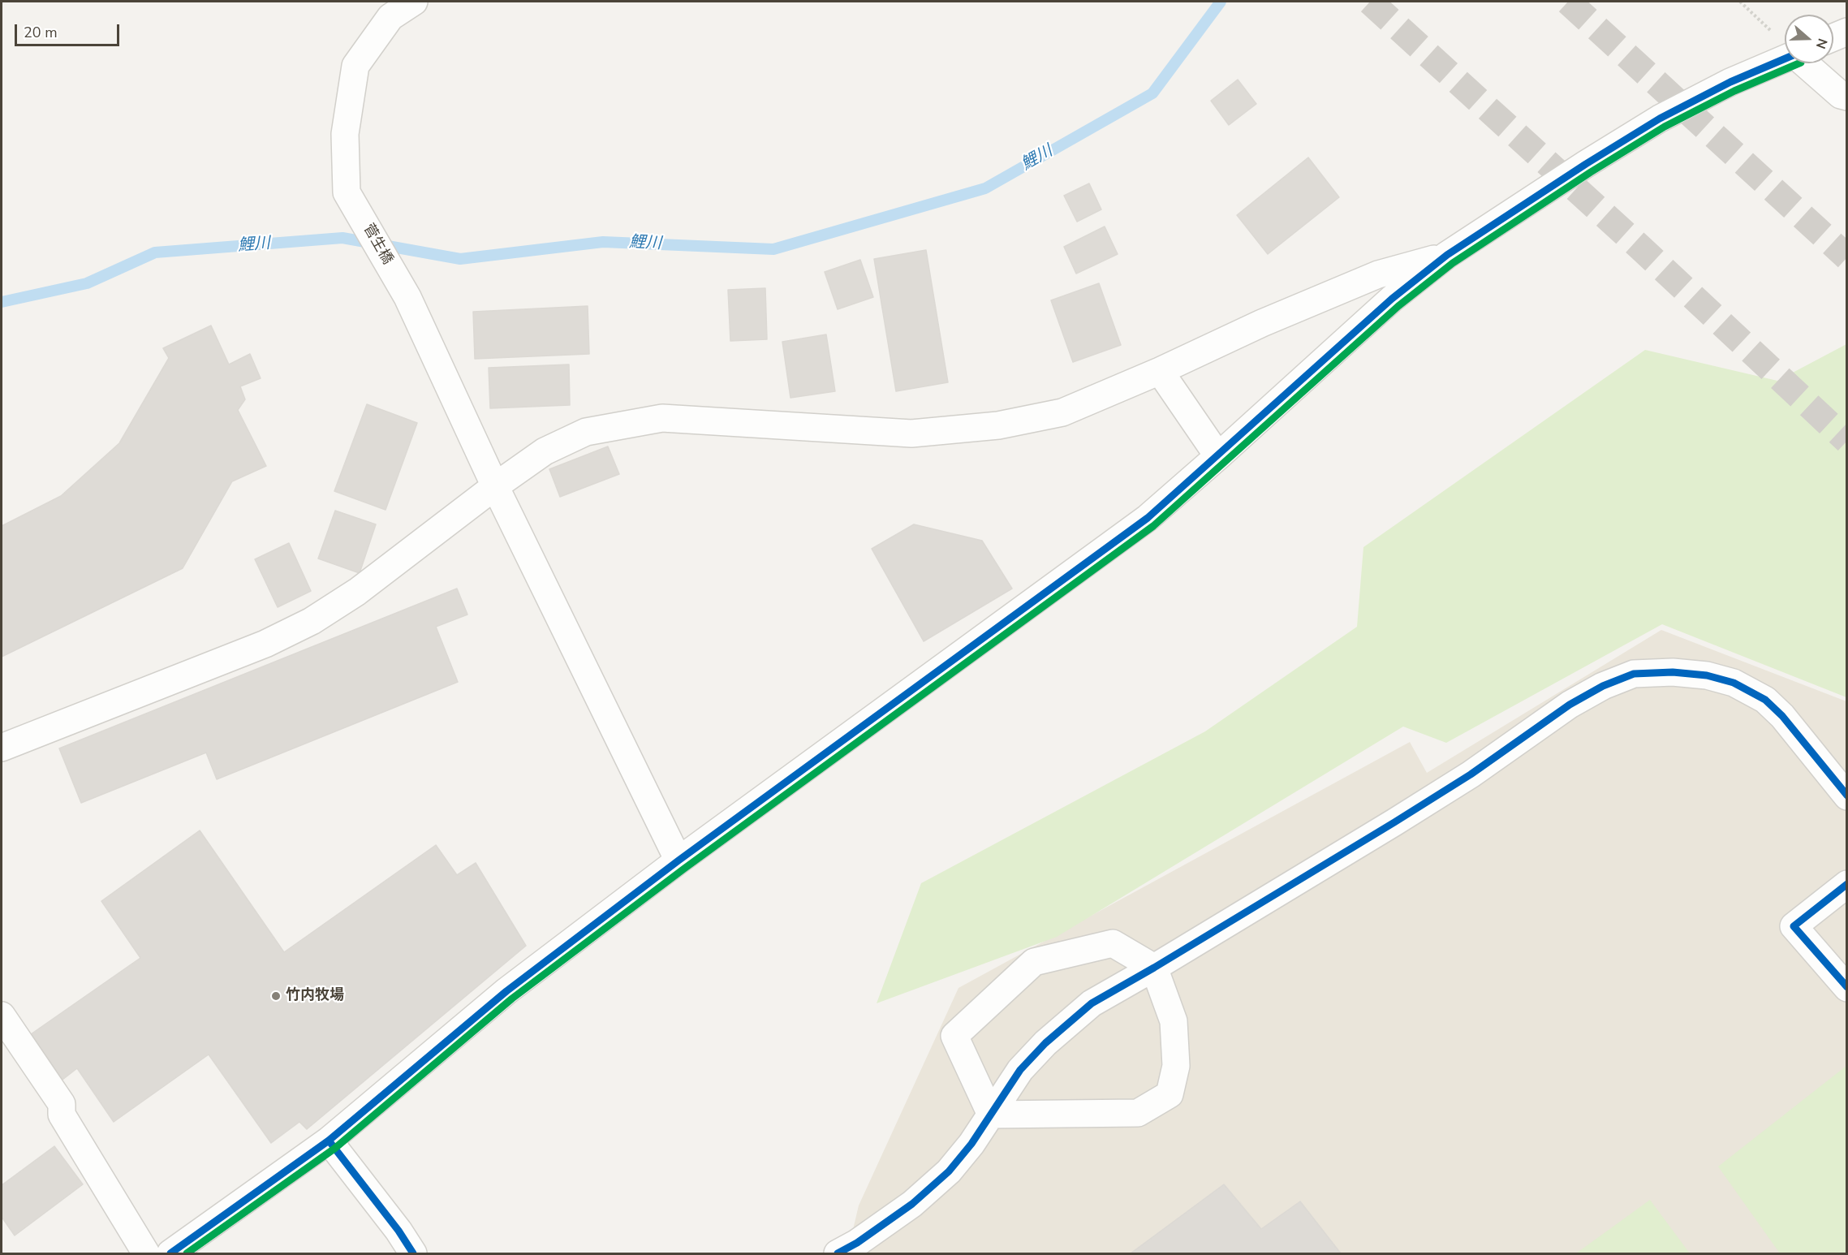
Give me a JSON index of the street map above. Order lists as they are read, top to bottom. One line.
{"streets":{"street":["菅生橋"]},"water":["鯉川"],"places":["竹内牧場"],"scale_bar":"20 m","north":"right"}
